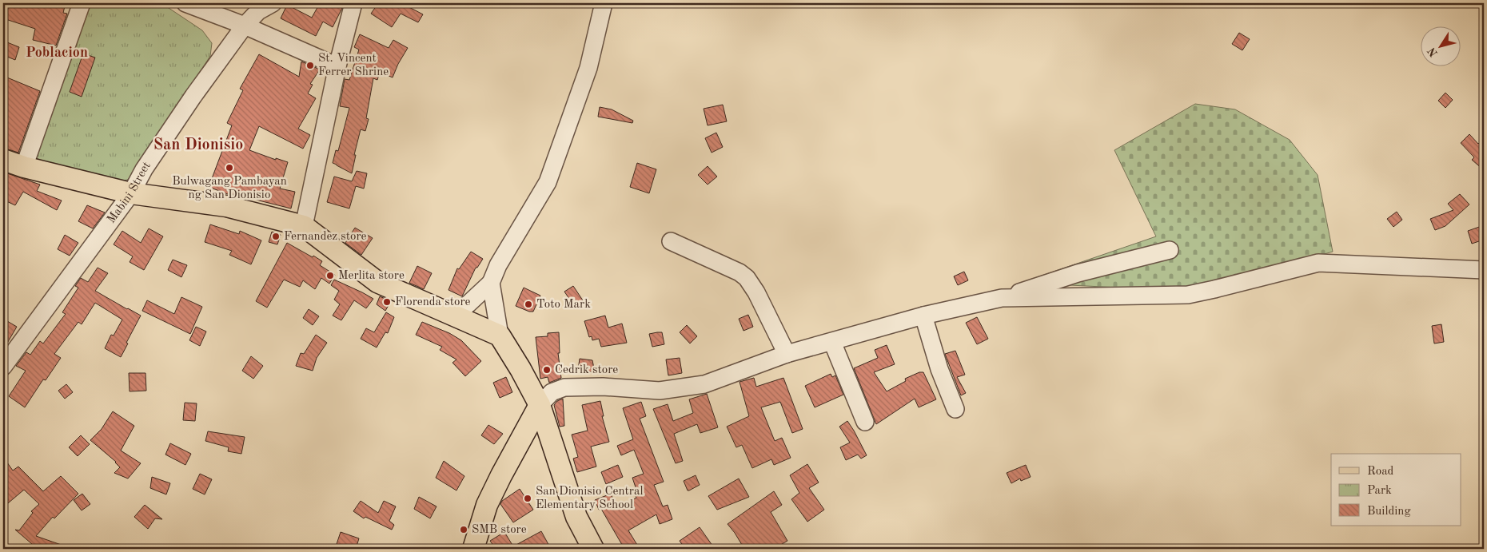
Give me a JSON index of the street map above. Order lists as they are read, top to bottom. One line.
{"streets":{"street":["Mabini Street"]},"districts":["Poblacion","San Dionisio"],"places":["St. Vincent Ferrer Shrine","Bulwagang Pambayan ng San Dionisio","Fernandez store","Merlita store","Florenda store","Toto Mark","Cedrik store","San Dionisio Central Elementary School","SMB store"],"legend":["Road","Park","Building"],"north":"bottom left"}
